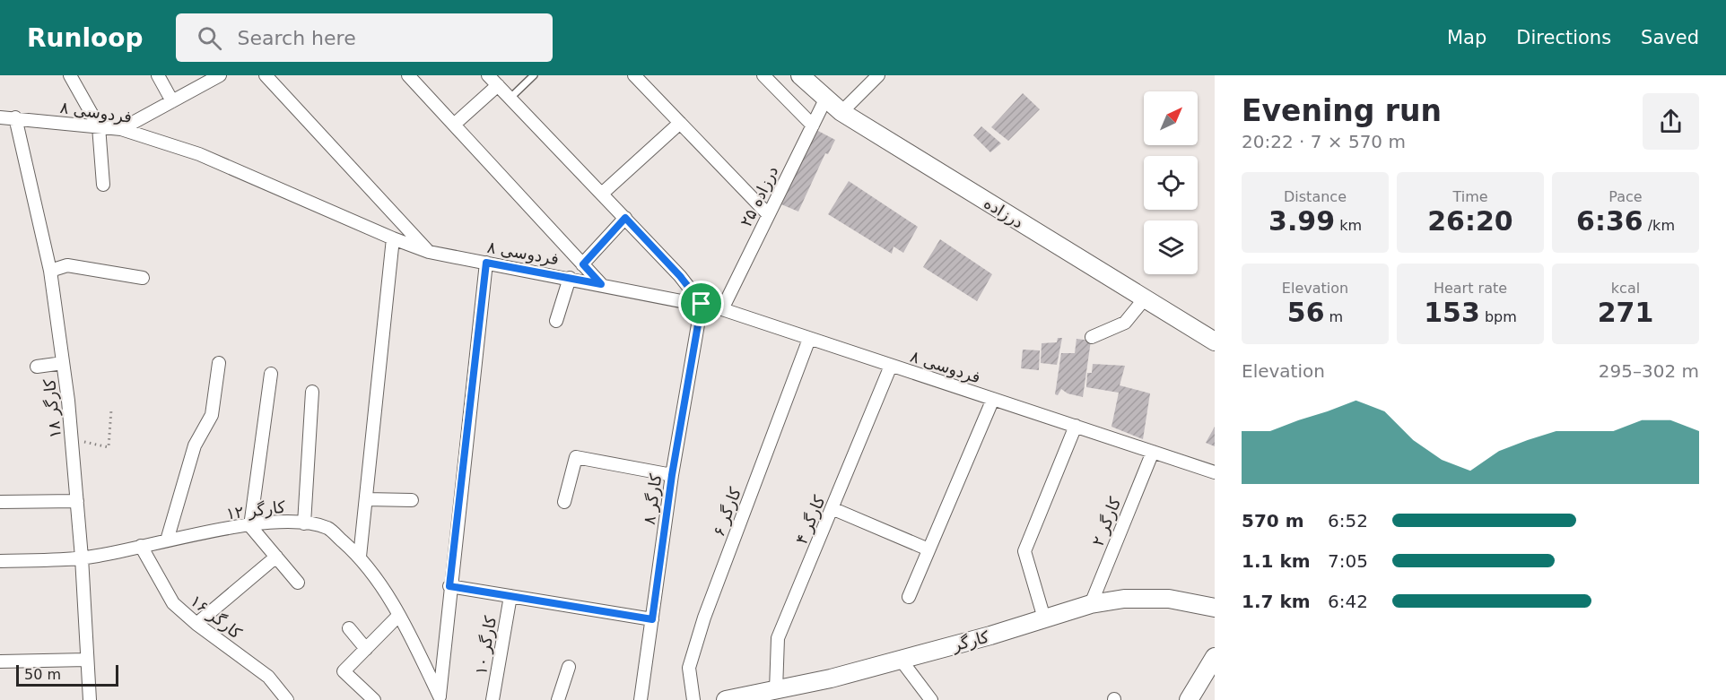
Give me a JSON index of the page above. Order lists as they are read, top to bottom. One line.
{"streets":{"street":["فردوسی ۸","درزاده ۲۵","درزاده","کارگر ۱۸","کارگر ۸","کارگر ۱۲","کارگر ۶","کارگر ۴","کارگر ۲","کارگر ۱۶","کارگر","کارگر ۱۰"]},"crossings":[["فردوسی ۸","درزاده ۲۵"],["فردوسی ۸","کارگر ۱۸"],["فردوسی ۸","کارگر ۸"],["فردوسی ۸","کارگر ۱۲"],["فردوسی ۸","کارگر ۶"],["فردوسی ۸","کارگر ۴"],["فردوسی ۸","کارگر ۲"],["درزاده ۲۵","درزاده"],["کارگر ۱۸","کارگر ۱۲"],["کارگر ۱۲","کارگر ۱۶"],["کارگر ۴","کارگر"],["کارگر ۲","کارگر"]],"scale_bar":"50 m","north":"top right","page":{"header":"Runloop","search":"Search here","nav":["Map","Directions","Saved"],"heading":["Evening run","20:22 · 7 × 570 m"],"stats":[["Distance","3.99 km"],["Time","26:20"],["Pace","6:36 /km"],["Elevation","56 m"],["Heart rate","153 bpm"],["kcal","271"]],"chart":["Elevation","295–302 m"],"list":[{"name":"570 m","note":"6:52"},{"name":"1.1 km","note":"7:05"},{"name":"1.7 km","note":"6:42"}],"scale":"50 m"}}
